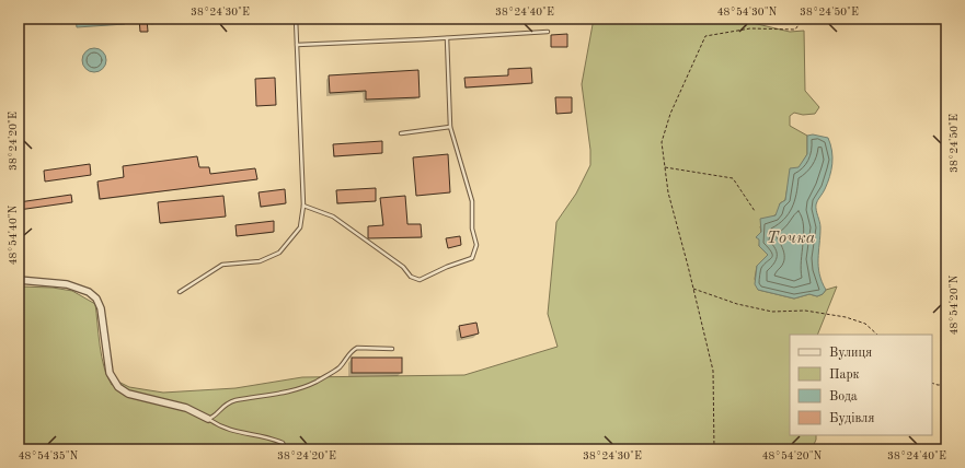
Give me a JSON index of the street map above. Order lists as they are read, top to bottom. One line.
{"water":["Точка"],"legend":["Вулиця","Парк","Вода","Будівля"],"coordinates":["38°24'30\"E","38°24'40\"E","48°54'30\"N","38°24'50\"E","38°24'20\"E","48°54'40\"N","48°54'20\"N","48°54'35\"N"]}
